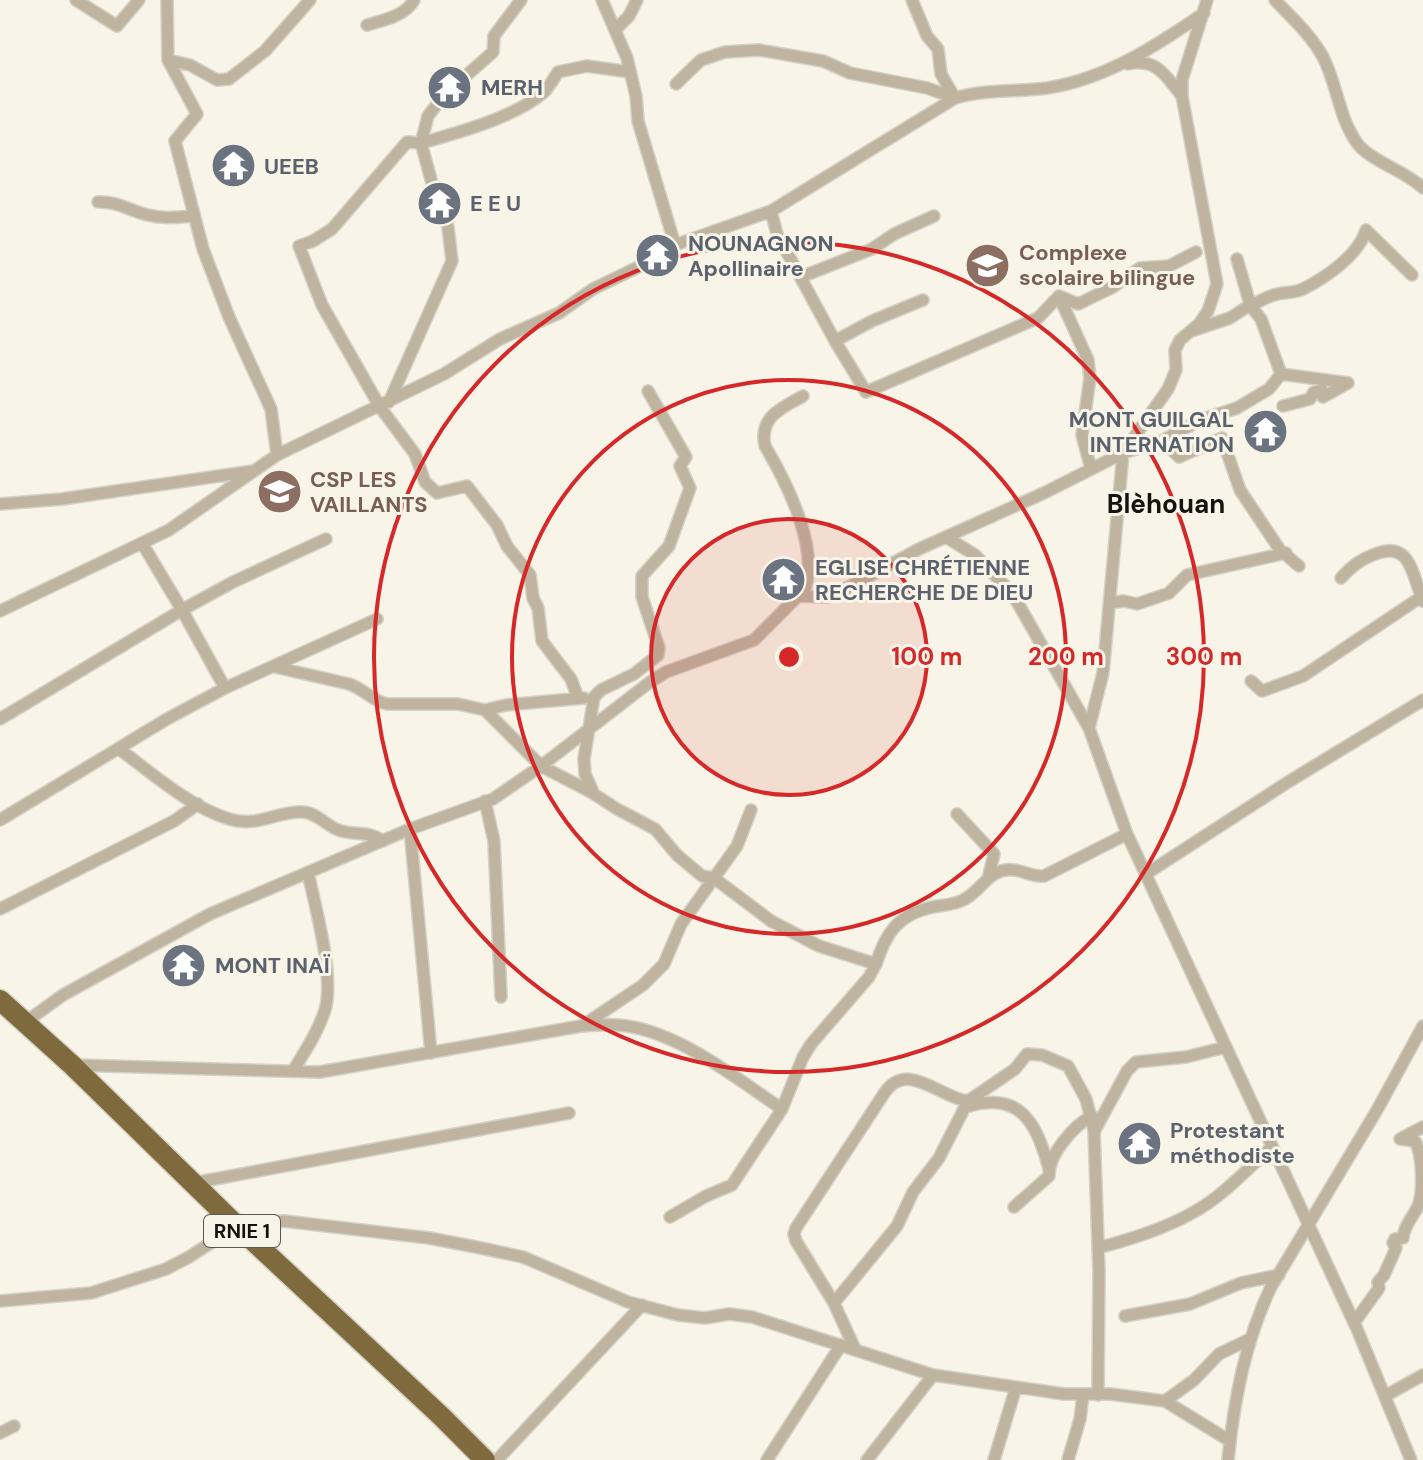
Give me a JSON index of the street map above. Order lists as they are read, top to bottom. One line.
{"streets":{"highway":["RNIE 1"]},"districts":["Blèhouan"],"places":{"temple":["MERH","UEEB","E E U","NOUNAGNON Apollinaire","MONT GUILGAL INTERNATION","EGLISE CHRÉTIENNE RECHERCHE DE DIEU","MONT INAÏ","Protestant méthodiste"],"school or university":["Complexe scolaire bilingue","CSP LES VAILLANTS"]},"rings":["100 m","200 m","300 m"]}
